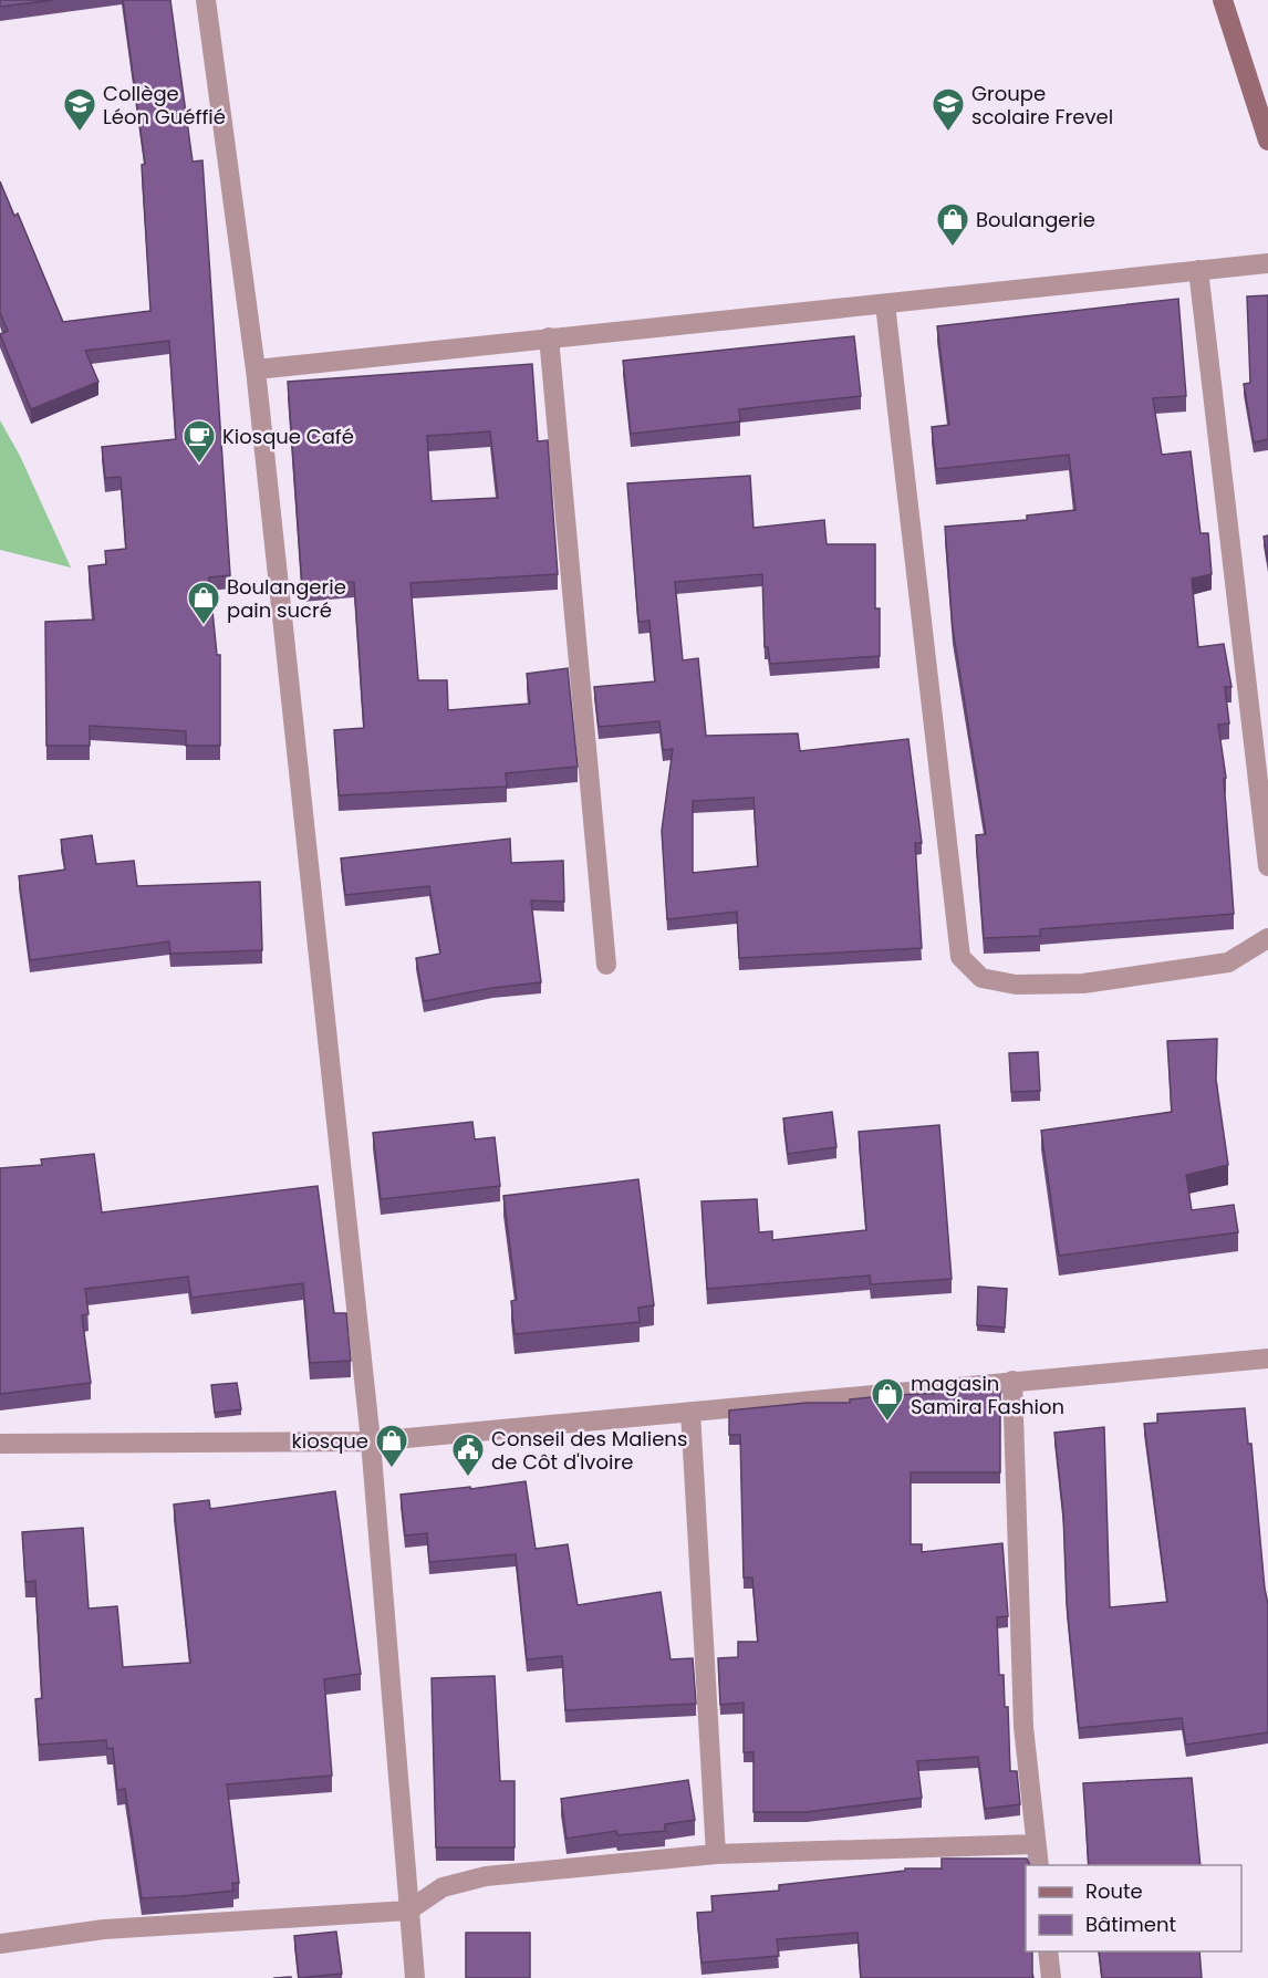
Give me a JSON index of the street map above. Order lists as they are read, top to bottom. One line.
{"places":{"school or university":["Collège Léon Guéffié","Groupe scolaire Frevel"],"shop":["Boulangerie","Boulangerie pain sucré","magasin Samira Fashion","kiosque"],"cafe":["Kiosque Café"],"public building":["Conseil des Maliens de Côt d'Ivoire"]},"legend":["Route","Bâtiment"]}
